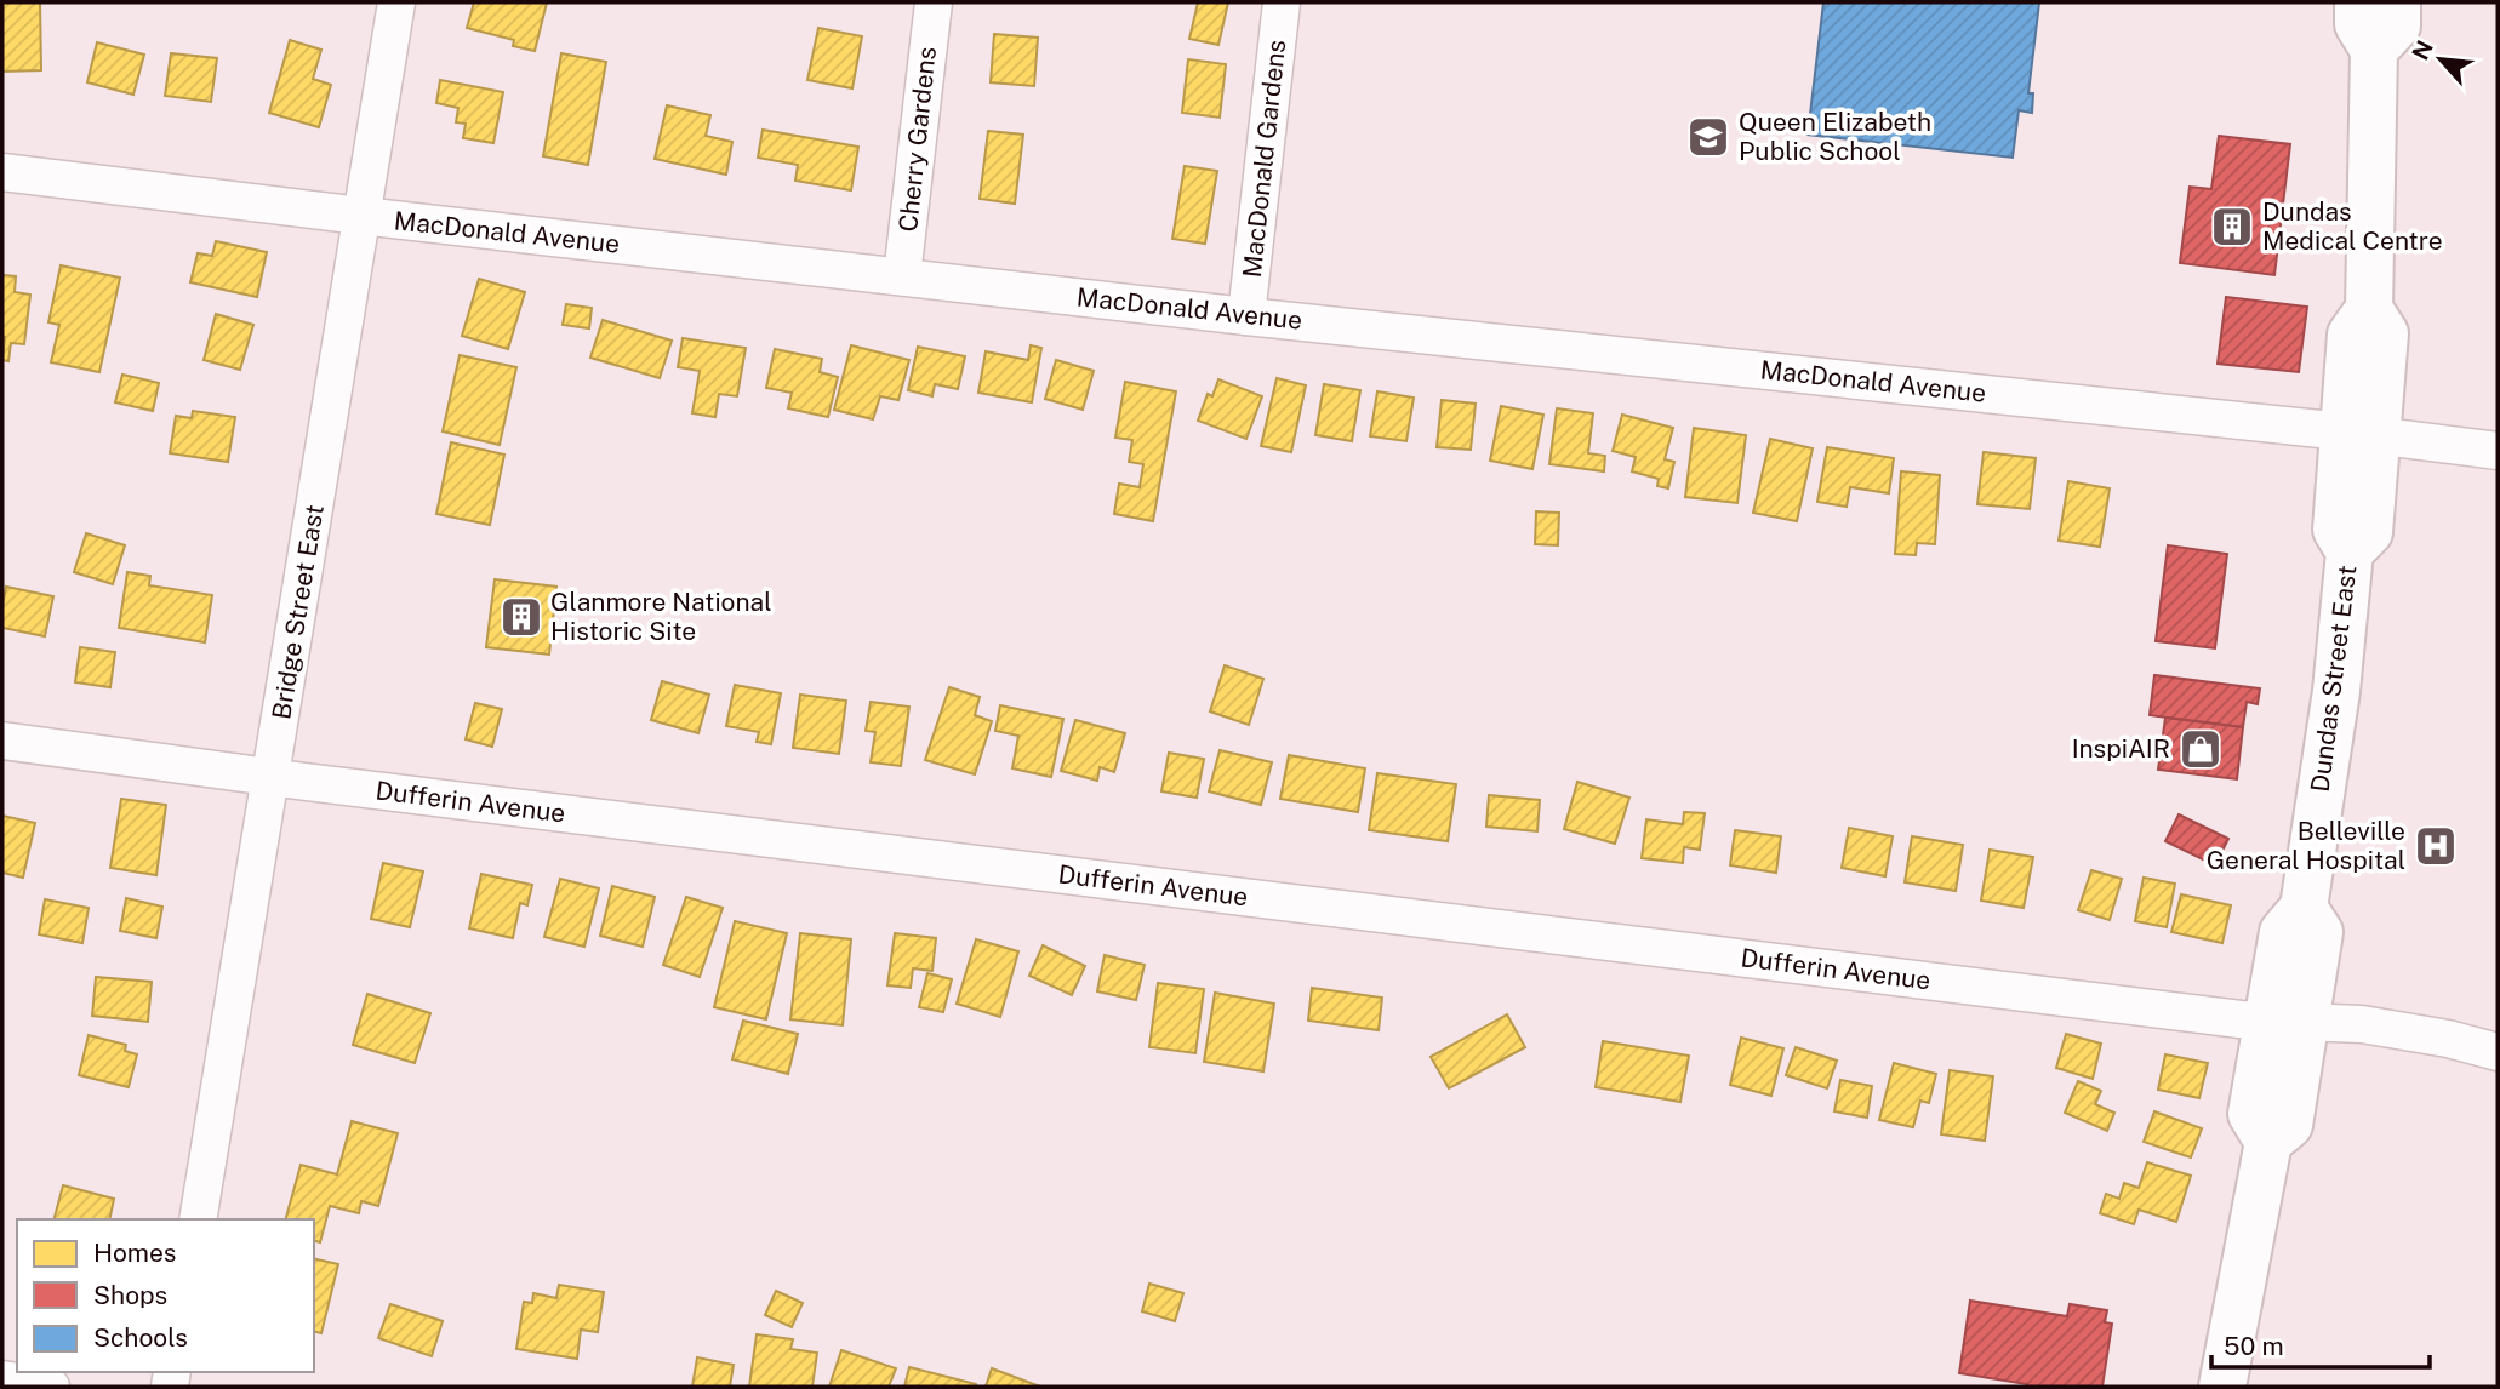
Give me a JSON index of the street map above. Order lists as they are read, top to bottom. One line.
{"streets":{"main road":["Dundas Street East"],"street":["Cherry Gardens","MacDonald Gardens","MacDonald Avenue","Bridge Street East","Dufferin Avenue"]},"crossings":[["Cherry Gardens","MacDonald Avenue"],["MacDonald Gardens","MacDonald Avenue"],["MacDonald Avenue","Bridge Street East"],["MacDonald Avenue","Dundas Street East"],["Bridge Street East","Dufferin Avenue"],["Dundas Street East","Dufferin Avenue"]],"places":{"school or university":["Queen Elizabeth Public School"],"building":["Dundas Medical Centre","Glanmore National Historic Site"],"shop":["InspiAIR"],"hospital":["Belleville General Hospital"]},"legend":["Homes","Shops","Schools"],"scale_bar":"50 m","north":"top left"}
